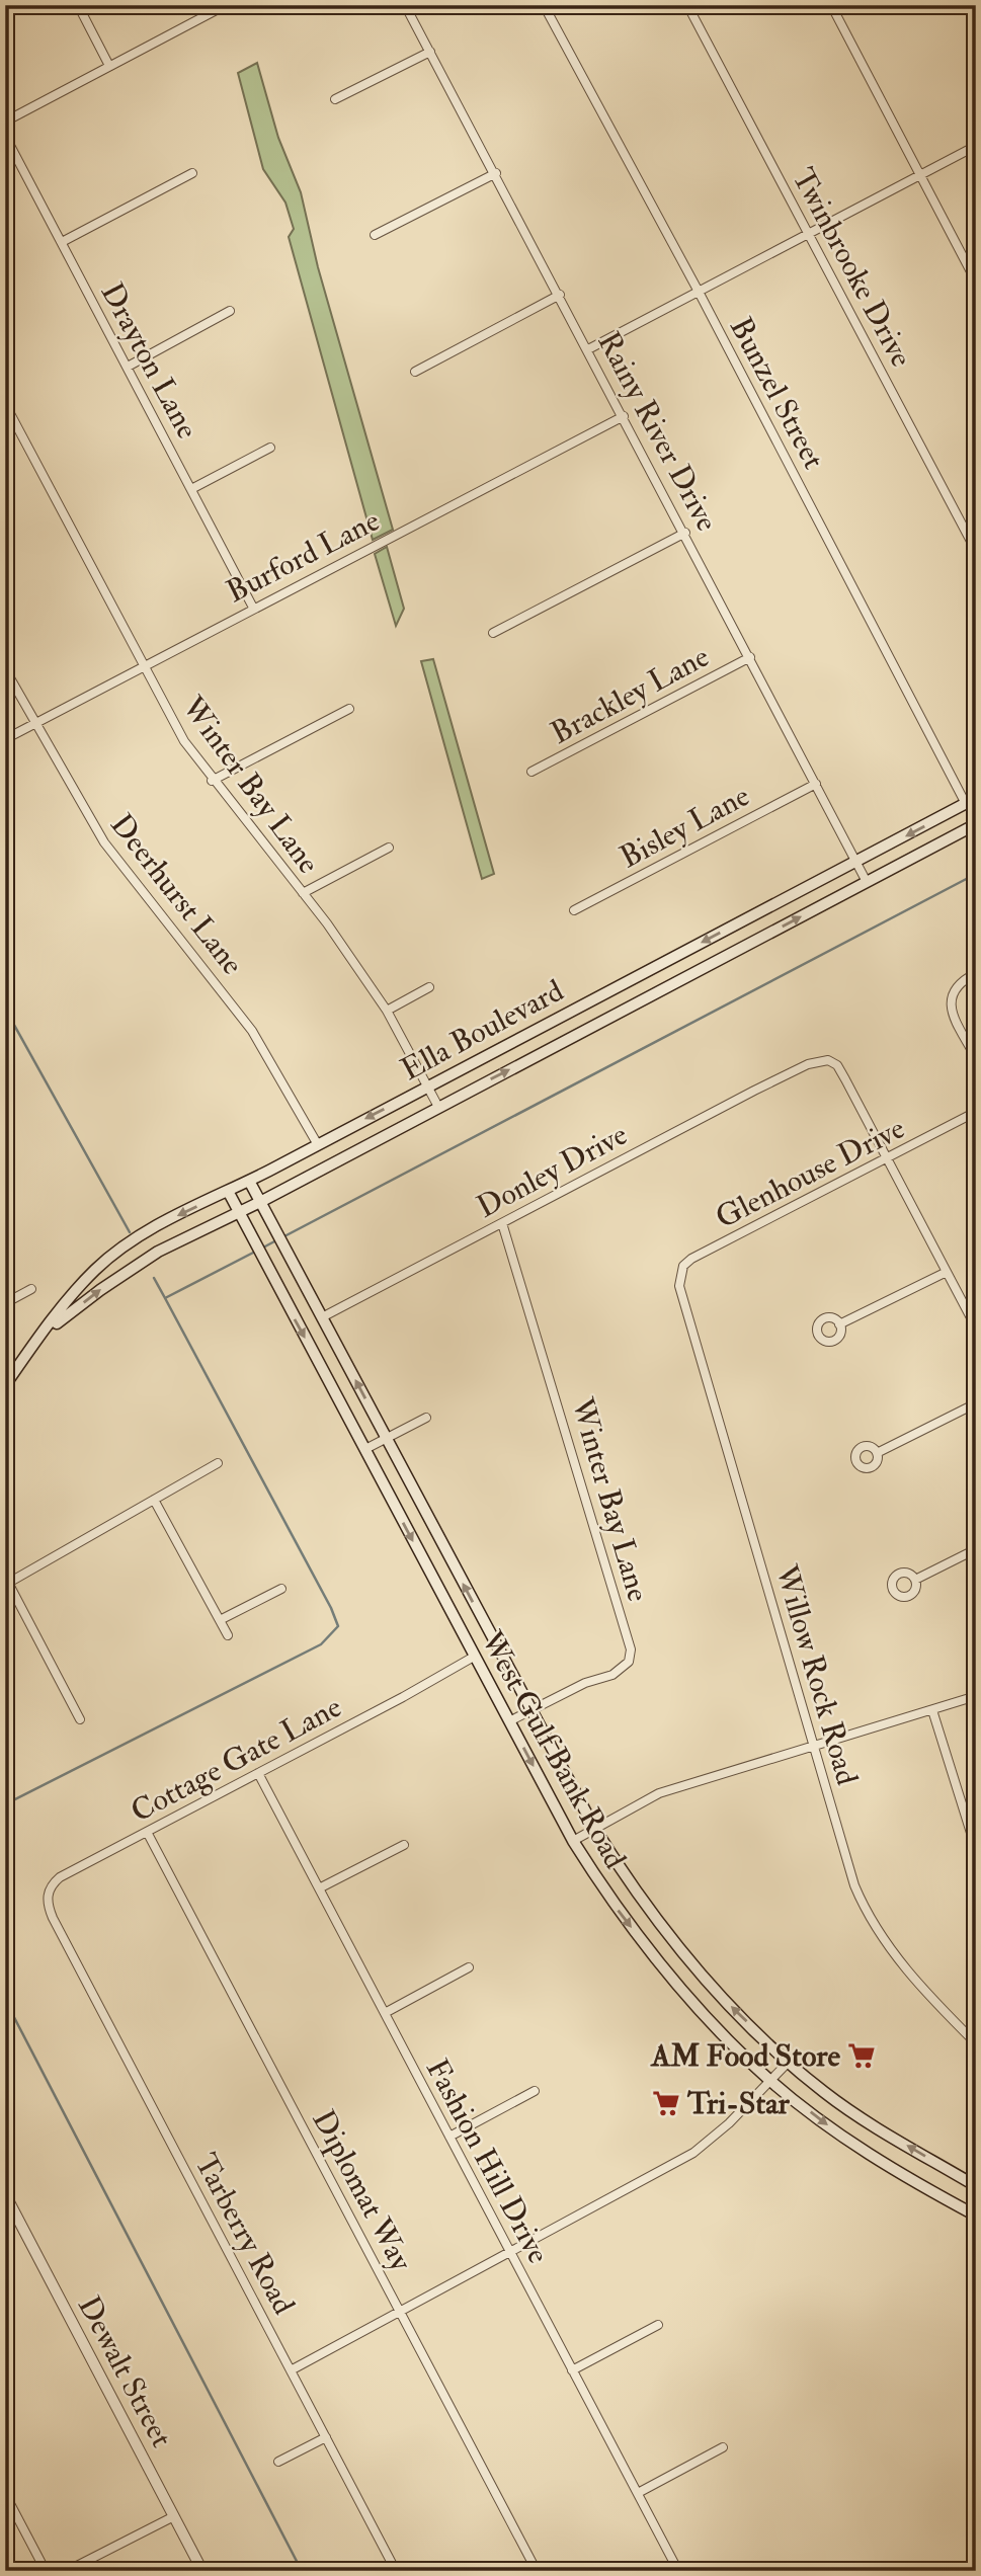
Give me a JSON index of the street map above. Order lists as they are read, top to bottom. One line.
{"streets":{"main road":["Ella Boulevard","West Gulf Bank Road"],"street":["Twinbrooke Drive","Drayton Lane","Bunzel Street","Rainy River Drive","Burford Lane","Brackley Lane","Winter Bay Lane","Bisley Lane","Deerhurst Lane","Donley Drive","Glenhouse Drive","Willow Rock Road","Cottage Gate Lane","Fashion Hill Drive","Diplomat Way","Tarberry Road","Dewalt Street"]},"crossings":[["Drayton Lane","Burford Lane"],["Bunzel Street","Ella Boulevard"],["Rainy River Drive","Burford Lane"],["Rainy River Drive","Brackley Lane"],["Rainy River Drive","Bisley Lane"],["Rainy River Drive","Ella Boulevard"],["Burford Lane","Winter Bay Lane"],["Burford Lane","Deerhurst Lane"],["Winter Bay Lane","Ella Boulevard"],["Winter Bay Lane","Donley Drive"],["Winter Bay Lane","West Gulf Bank Road"],["Deerhurst Lane","Ella Boulevard"],["Ella Boulevard","West Gulf Bank Road"],["Donley Drive","Glenhouse Drive"],["Donley Drive","West Gulf Bank Road"],["Glenhouse Drive","Willow Rock Road"],["West Gulf Bank Road","Cottage Gate Lane"],["Cottage Gate Lane","Fashion Hill Drive"],["Cottage Gate Lane","Diplomat Way"],["Cottage Gate Lane","Tarberry Road"]],"places":{"supermarket":["AM Food Store","Tri-Star"]}}
